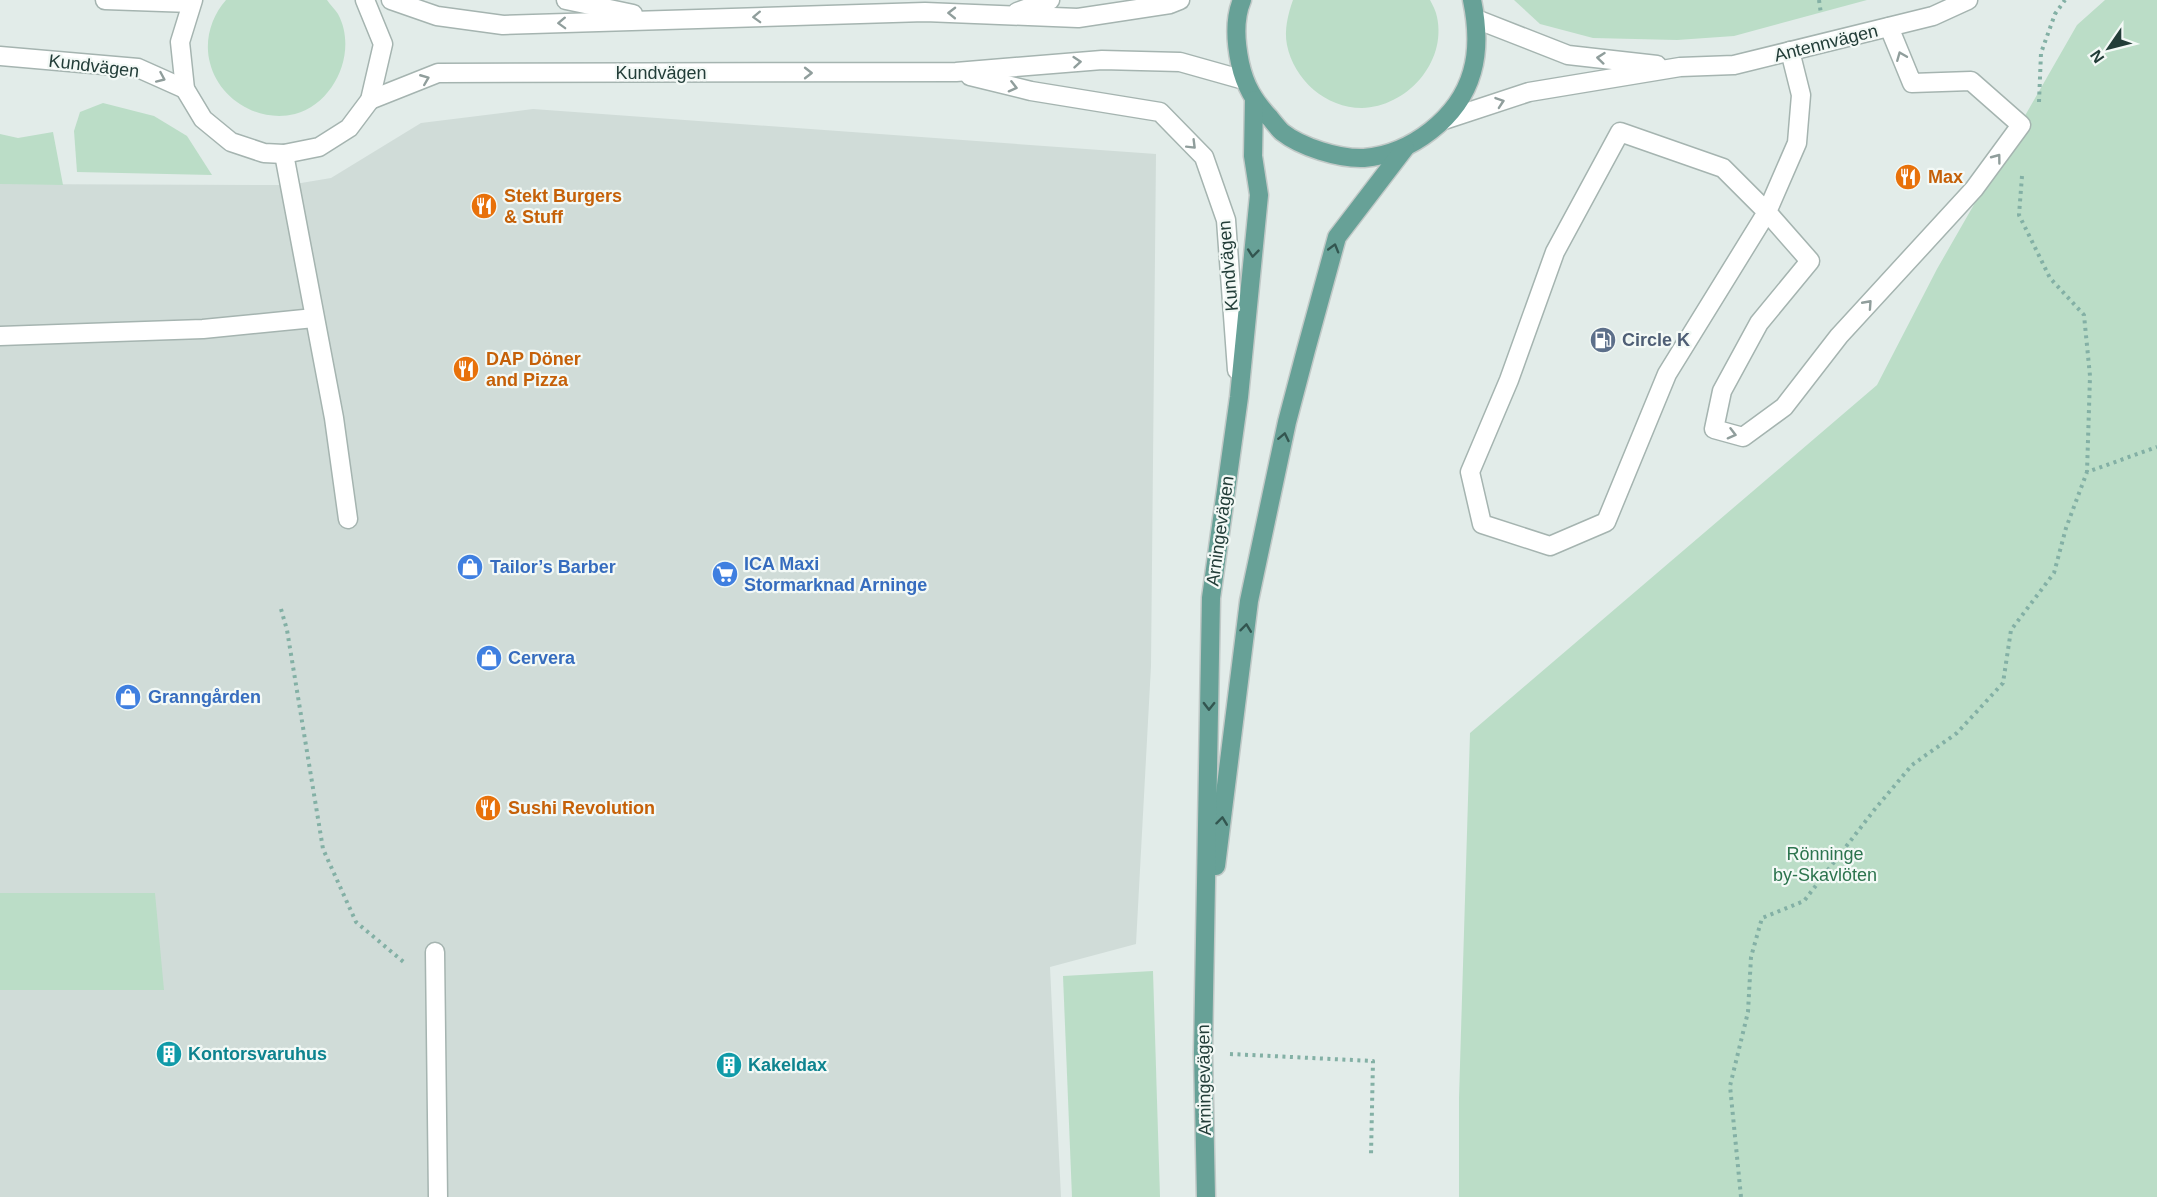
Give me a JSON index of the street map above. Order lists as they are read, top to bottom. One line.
{"streets":{"main road":["Arningevägen"],"street":["Antennvägen","Kundvägen"]},"crossings":[["Kundvägen","Arningevägen"]],"parks":["Rönninge by-Skavlöten"],"places":{"restaurant":["Max","Stekt Burgers & Stuff","DAP Döner and Pizza","Sushi Revolution"],"fuel station":["Circle K"],"shop":["Tailor’s Barber","Cervera","Granngården"],"supermarket":["ICA Maxi Stormarknad Arninge"],"building":["Kontorsvaruhus","Kakeldax"]},"north":"bottom left"}
